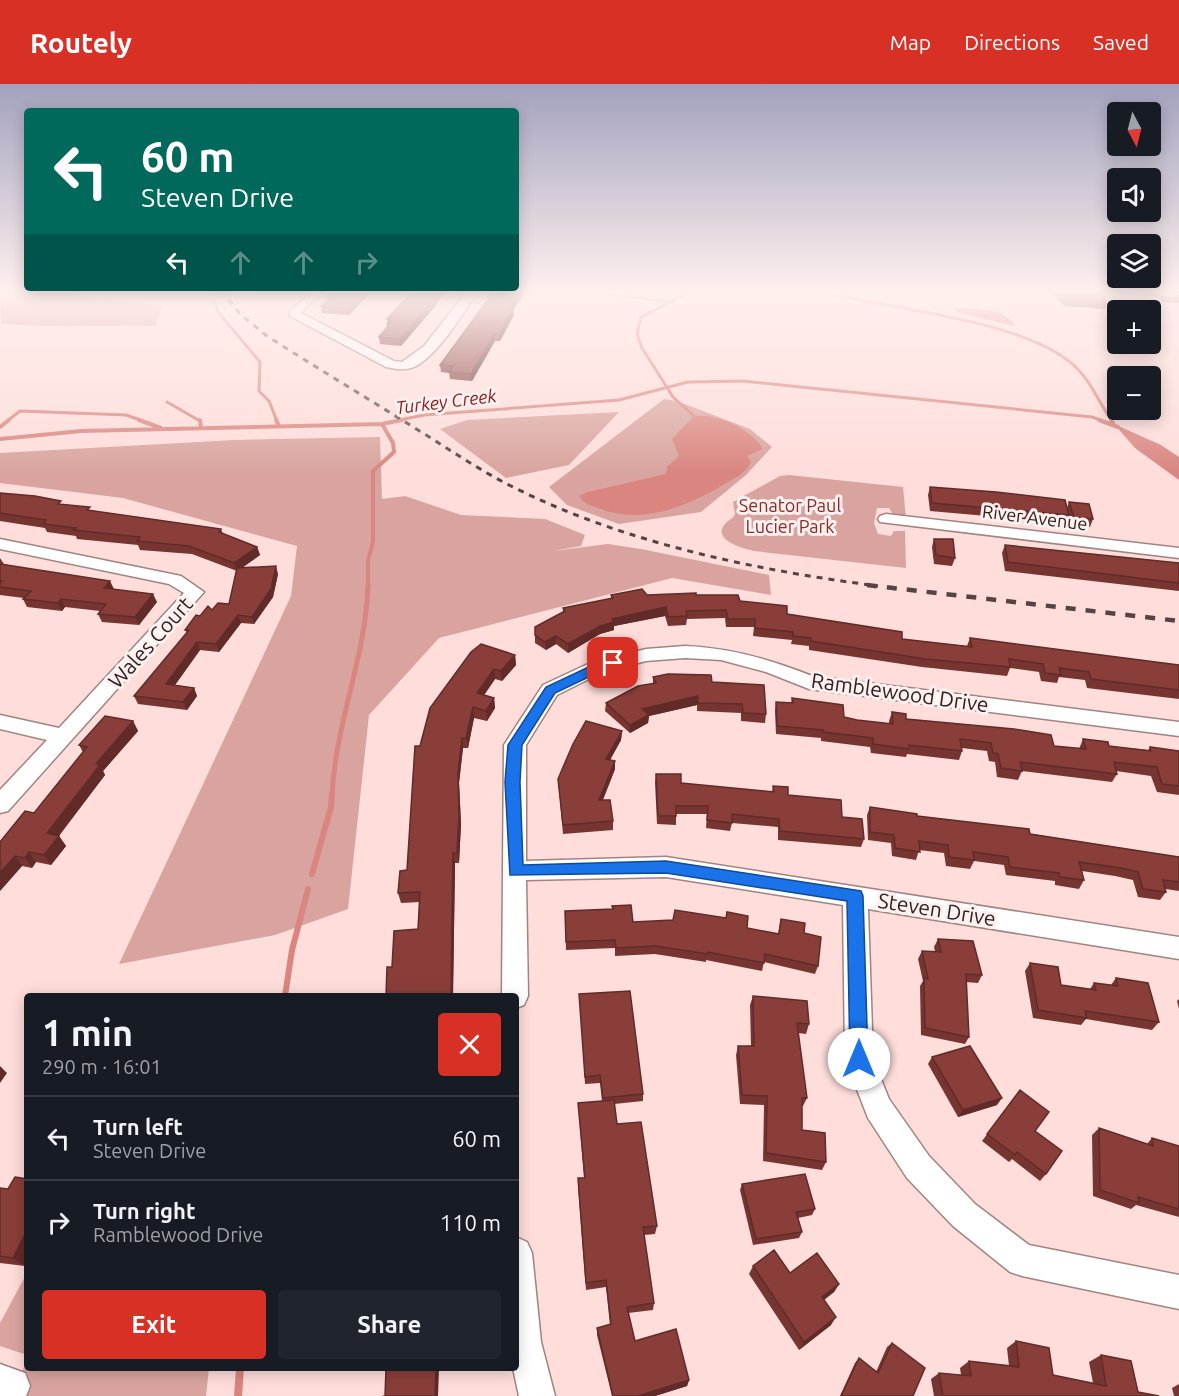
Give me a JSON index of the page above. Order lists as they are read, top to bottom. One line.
{"streets":{"street":["River Avenue","Wales Court","Ramblewood Drive","Steven Drive"]},"crossings":[["Ramblewood Drive","Steven Drive"]],"water":["Turkey Creek"],"parks":["Senator Paul Lucier Park"],"north":"bottom","page":{"header":"Routely","nav":["Map","Directions","Saved"],"map_buttons":["+","−"],"turn":["60 m","Steven Drive"],"heading":["1 min","290 m · 16:01"],"list":[{"name":"Turn left","note":"Steven Drive","value":"60 m"},{"name":"Turn right","note":"Ramblewood Drive","value":"110 m"}],"buttons":["Exit","Share"]}}
